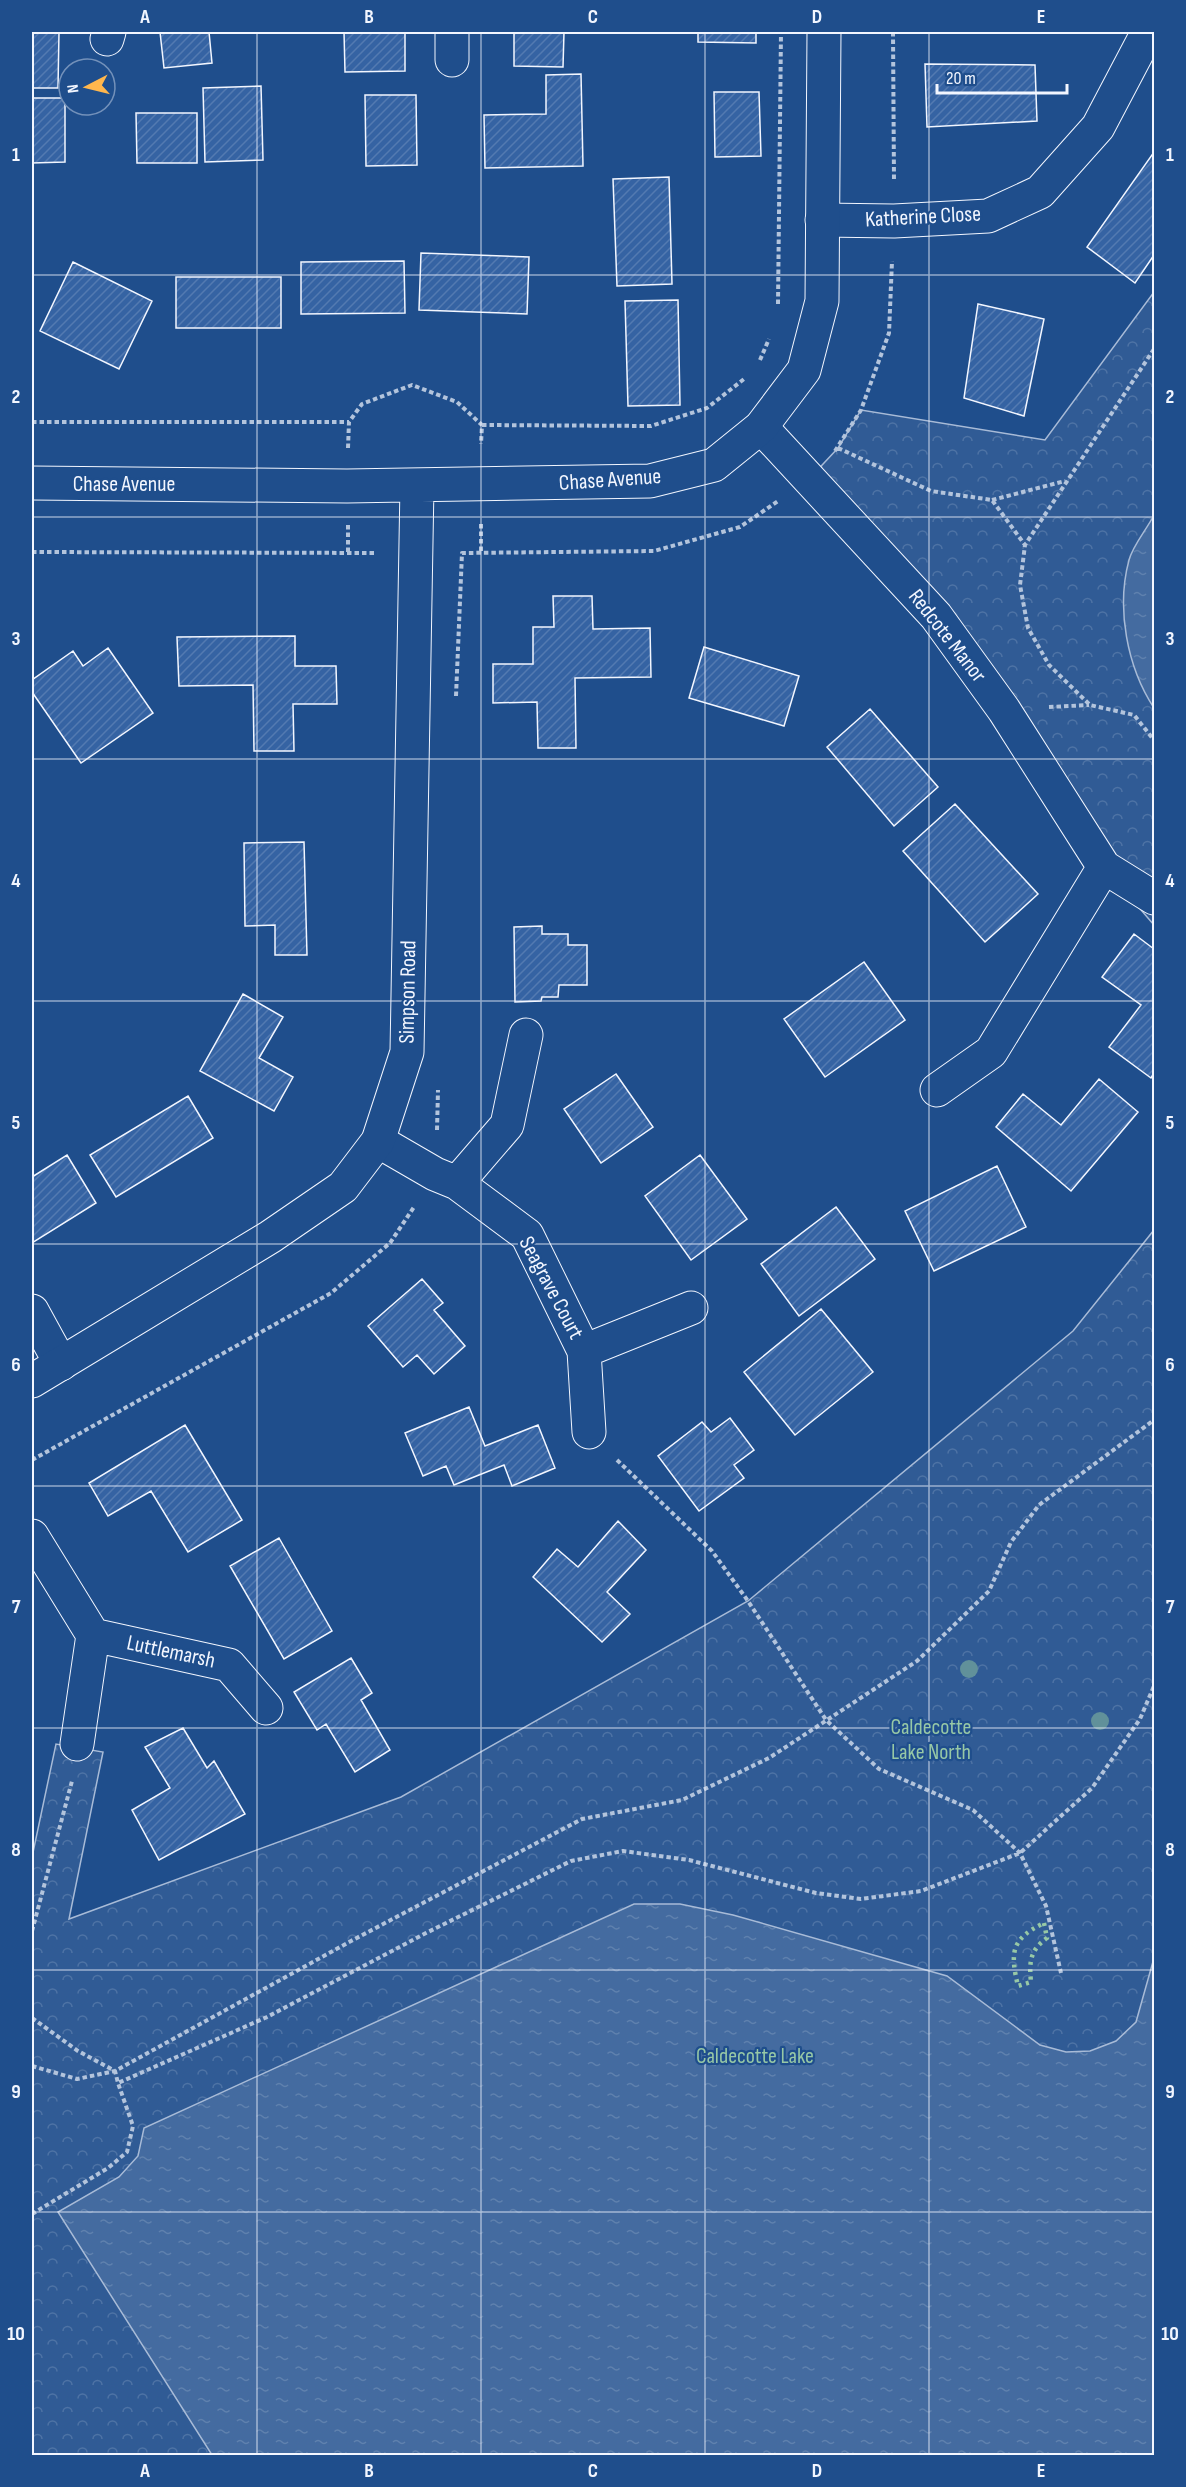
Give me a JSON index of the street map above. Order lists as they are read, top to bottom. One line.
{"streets":{"street":["Katherine Close","Chase Avenue","Redcote Manor","Simpson Road","Seagrave Court","Luttlemarsh"]},"crossings":[["Katherine Close","Chase Avenue"],["Chase Avenue","Redcote Manor"],["Chase Avenue","Simpson Road"],["Simpson Road","Seagrave Court"]],"parks":["Caldecotte Lake North","Caldecotte Lake"],"scale_bar":"20 m","north":"left","grid":{"columns":["A","B","C","D","E"],"rows":["1","2","3","4","5","6","7","8","9","10"]}}
